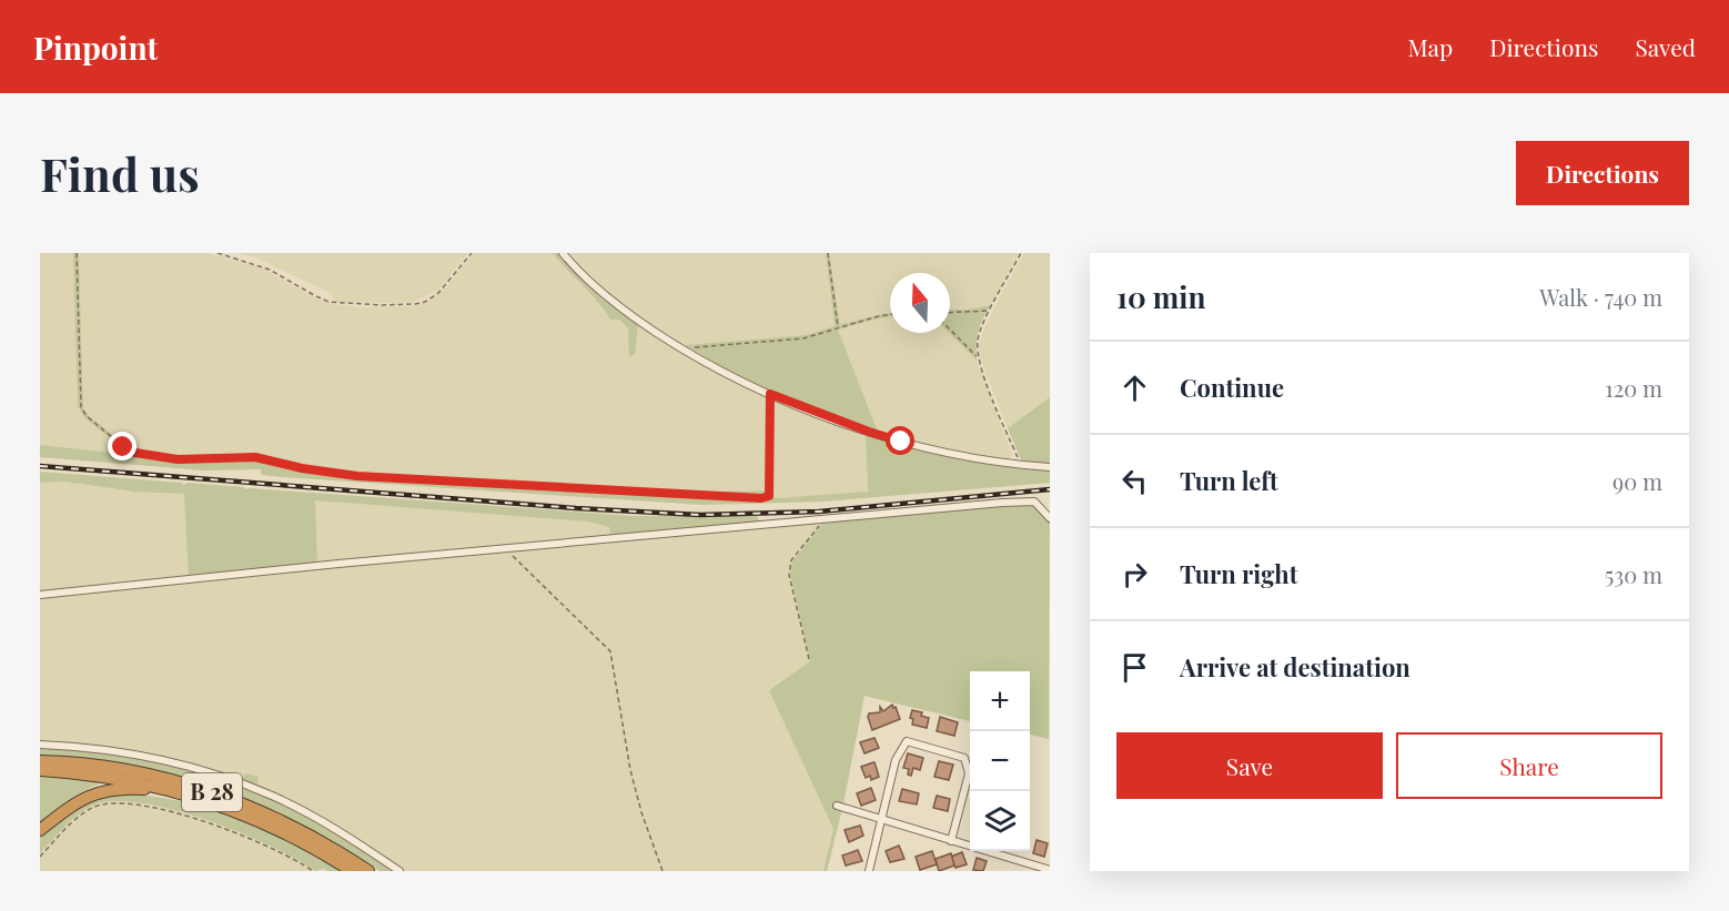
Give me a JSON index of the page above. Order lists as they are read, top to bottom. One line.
{"streets":{"highway":["B 28"]},"north":"top","page":{"header":"Pinpoint","nav":["Map","Directions","Saved"],"buttons":["Directions",["Save","Share"]],"title":"Find us","heading":["10 min","Walk · 740 m"],"list":[["Continue","120 m"],["Turn left","90 m"],["Turn right","530 m"],"Arrive at destination"],"map_buttons":["+","−"]}}
